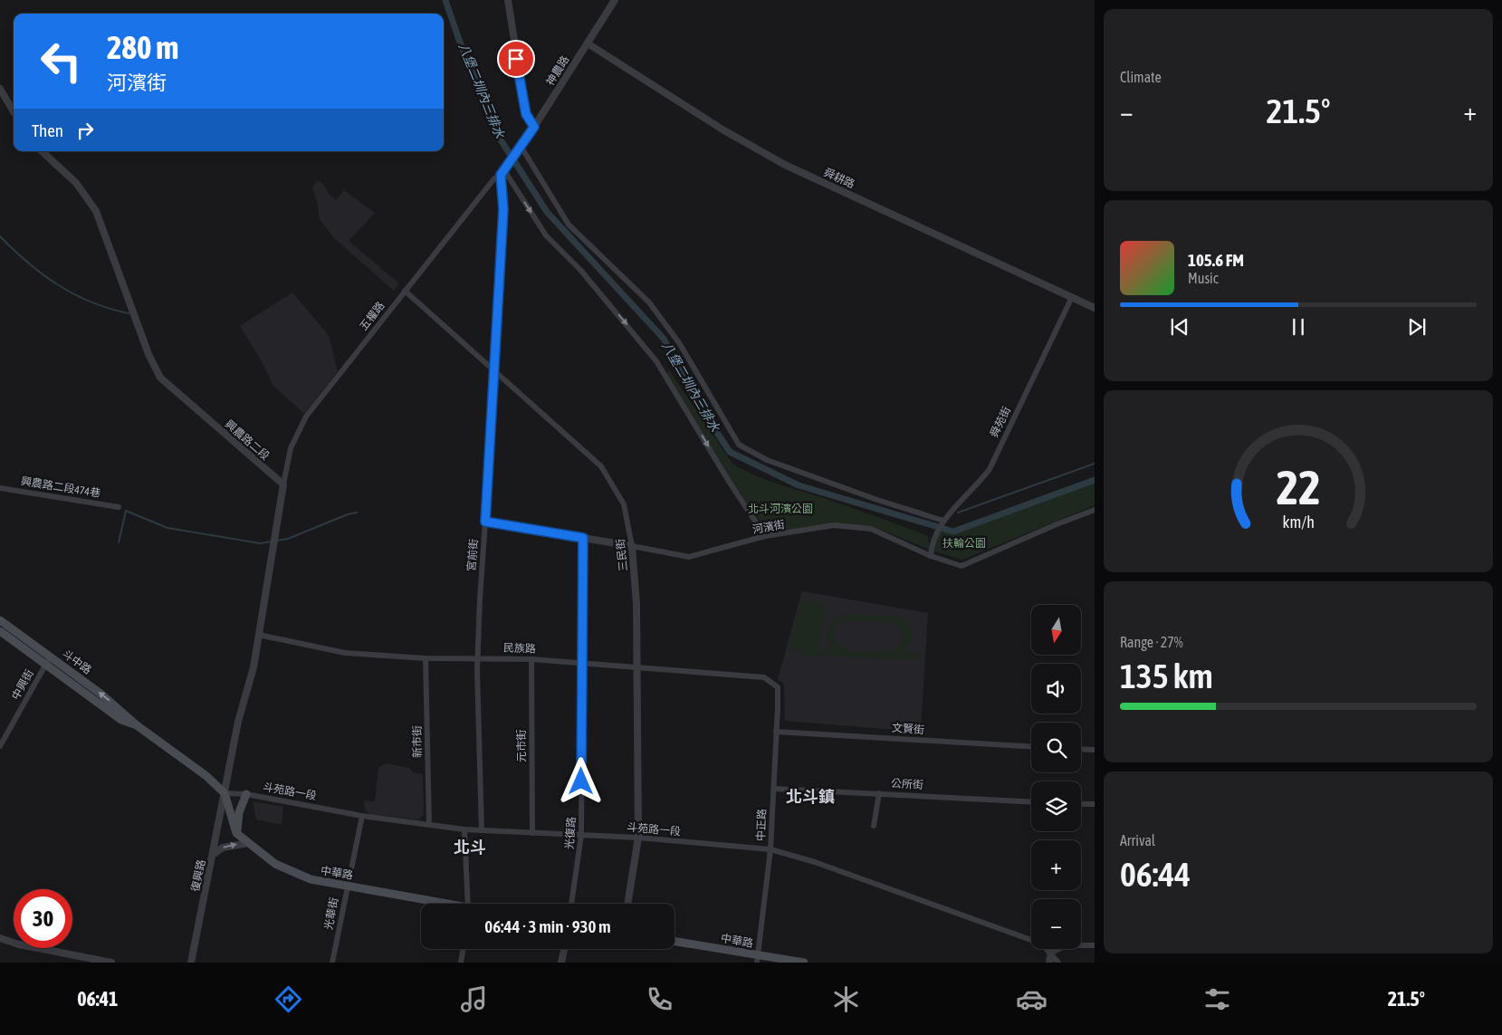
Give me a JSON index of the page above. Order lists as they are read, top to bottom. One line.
{"streets":{"main road":["斗中路","中華路"],"street":["神農路","舜耕路","五權路","舜苑街","興農路二段","興農路二段474巷","河濱街","宮前街","三民街","民族路","中興街","文賢街","新市街","元市街","公所街","斗苑路一段","中正路","光復路","復興路","光華街"]},"crossings":[["神農路","舜耕路"],["舜耕路","舜苑街"],["五權路","興農路二段"],["五權路","宮前街"],["五權路","三民街"],["舜苑街","河濱街"],["河濱街","宮前街"],["河濱街","三民街"],["河濱街","光復路"],["宮前街","三民街"],["宮前街","民族路"],["宮前街","斗苑路一段"],["三民街","民族路"],["三民街","斗苑路一段"],["民族路","新市街"],["民族路","元市街"],["民族路","中正路"],["民族路","光復路"],["斗中路","中興街"],["斗中路","斗苑路一段"],["斗中路","復興路"],["文賢街","中正路"],["新市街","斗苑路一段"],["元市街","斗苑路一段"],["公所街","中正路"],["斗苑路一段","中正路"],["斗苑路一段","光復路"],["斗苑路一段","復興路"],["斗苑路一段","光華街"],["中正路","中華路"],["中華路","光華街"]],"districts":["北斗鎮","北斗"],"water":["八堡二圳內三排水"],"parks":["北斗河濱公園","扶輪公園"],"north":"bottom","page":{"tile":["Climate",["Range · 27%","135 km"],["Arrival","06:44"]],"turn":["280 m","河濱街"],"heat":["−","21.5°","+"],"then":"Then","song":["105.6 FM","Music"],"map_buttons":["+","−"],"limit":"30","trip":"06:44 · 3 min · 930 m","tabs":["06:41","21.5°"],"gauge":["22","km/h"]}}
